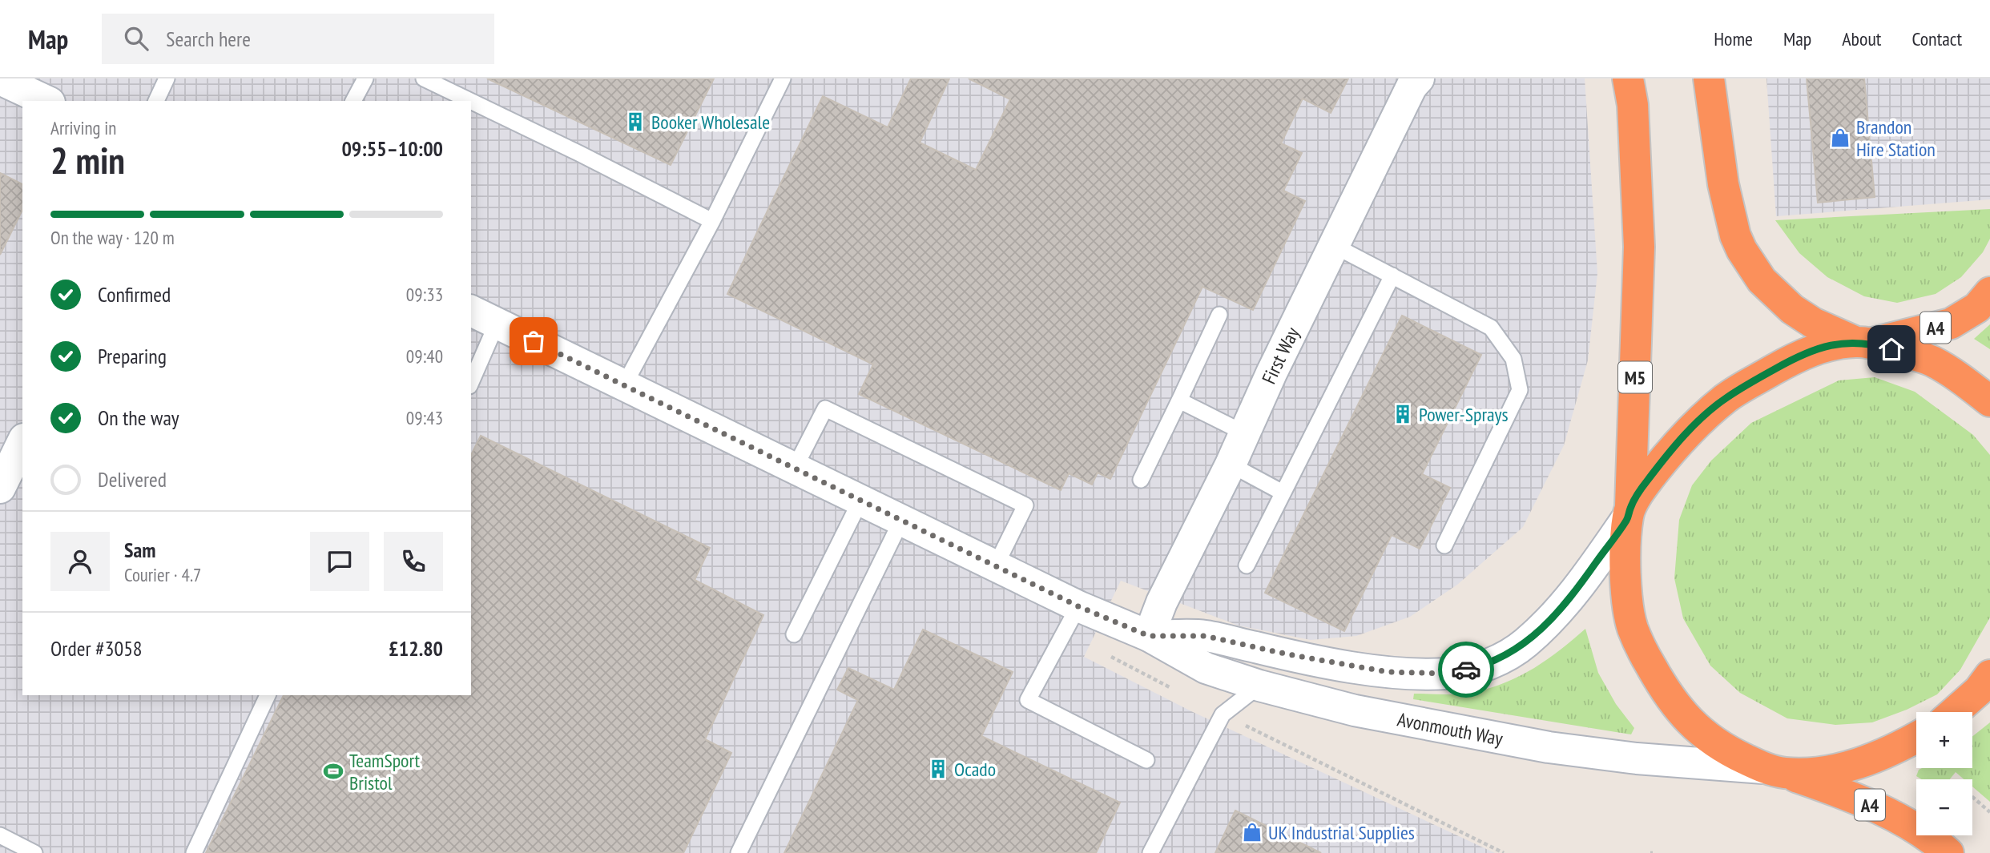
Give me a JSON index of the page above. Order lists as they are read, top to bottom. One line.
{"streets":{"highway":["A4","M5"],"street":["First Way","Avonmouth Way"]},"crossings":[["A4","Avonmouth Way"],["First Way","Avonmouth Way"],["M5","Avonmouth Way"]],"places":{"building":["Booker Wholesale","Power-Sprays","Ocado"],"shop":["Brandon Hire Station","UK Industrial Supplies"],"sports":["TeamSport Bristol"]},"page":{"header":"Map","search":"Search here","nav":["Home","Map","About","Contact"],"heading":["2 min","Arriving in","09:55–10:00"],"panel":["Sam","Courier · 4.7","Order #3058","£12.80"],"bar":"On the way · 120 m","list":[["Confirmed","09:33"],["Preparing","09:40"],["On the way","09:43"],"Delivered"],"map_buttons":["+","−"]}}
